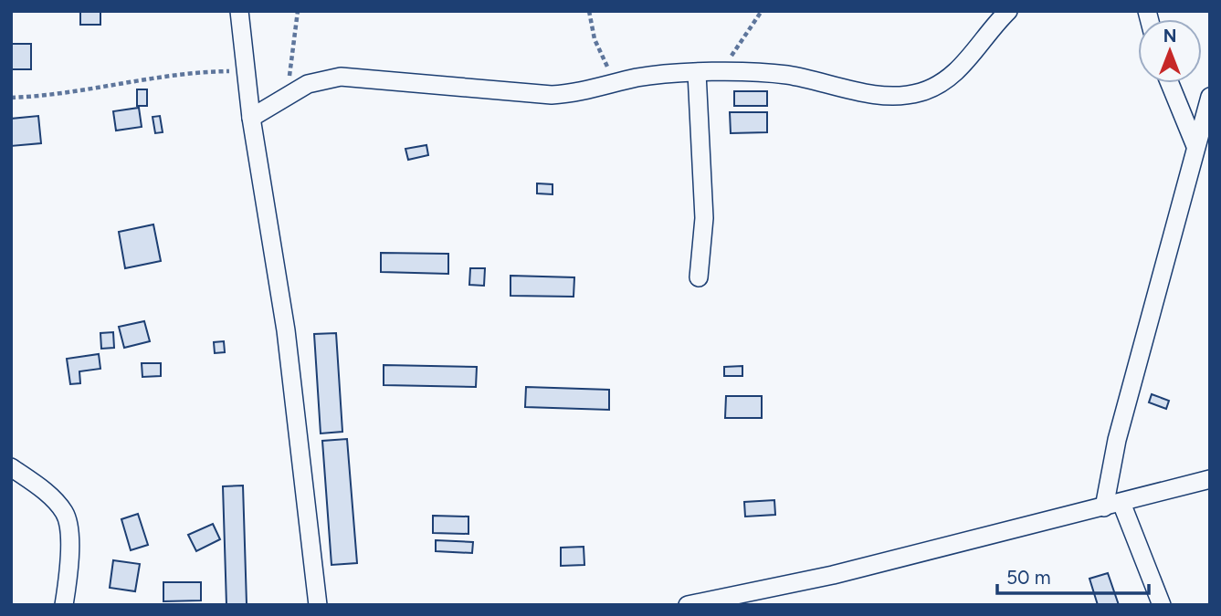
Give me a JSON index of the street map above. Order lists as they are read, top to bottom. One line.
{"scale_bar":"50 m","north":"top"}
